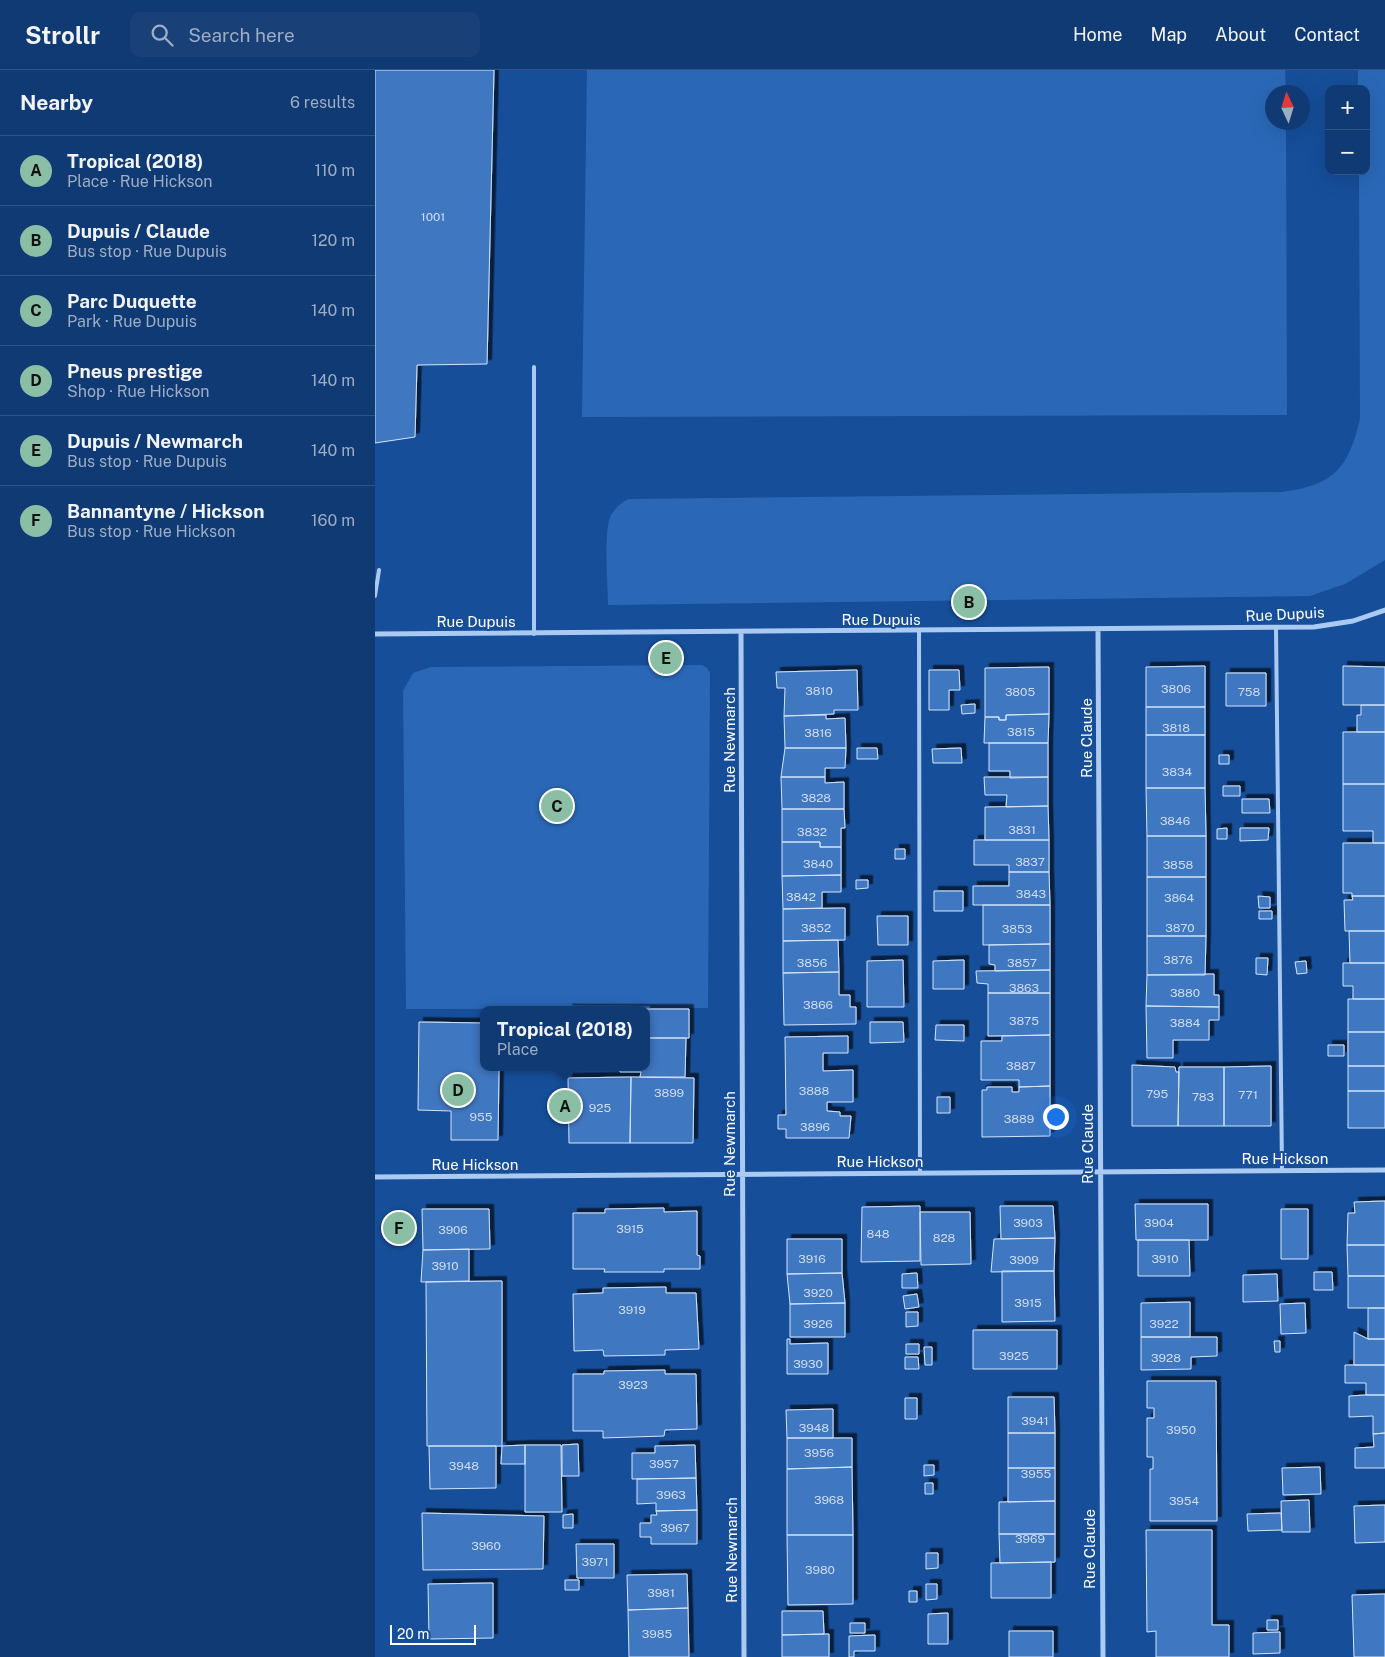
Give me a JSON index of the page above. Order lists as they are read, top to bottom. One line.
{"streets":{"street":["Rue Dupuis","Rue Claude","Rue Newmarch","Rue Hickson"]},"crossings":[["Rue Dupuis","Rue Claude"],["Rue Dupuis","Rue Newmarch"],["Rue Claude","Rue Hickson"],["Rue Newmarch","Rue Hickson"]],"house_numbers":["1001","3806","3810","3805","758","3818","3815","3816","3834","3828","3846","3831","3832","3837","3840","3858","3843","3842","3864","3852","3870","3853","3876","3856","3857","3863","3880","3866","3875","3884","3887","3888","3899","795","771","783","925","955","3889","3896","3903","3904","3915","3906","848","828","3916","3910","3909","3910","3920","3915","3919","3926","3922","3925","3928","3930","3923","3941","3948","3950","3956","3957","3948","3955","3963","3968","3954","3967","3969","3960","3971","3980","3981","3985"],"scale_bar":"20 m","north":"top","page":{"header":"Strollr","search":"Search here","nav":["Home","Map","About","Contact"],"heading":["Nearby","6 results"],"map_buttons":["+","−"],"list":[{"mark":"A","name":"Tropical (2018)","note":"Place · Rue Hickson","value":"110 m"},{"mark":"B","name":"Dupuis / Claude","note":"Bus stop · Rue Dupuis","value":"120 m"},{"mark":"C","name":"Parc Duquette","note":"Park · Rue Dupuis","value":"140 m"},{"mark":"D","name":"Pneus prestige","note":"Shop · Rue Hickson","value":"140 m"},{"mark":"E","name":"Dupuis / Newmarch","note":"Bus stop · Rue Dupuis","value":"140 m"},{"mark":"F","name":"Bannantyne / Hickson","note":"Bus stop · Rue Hickson","value":"160 m"}],"pins":["B","E","C","D","A","F"],"popup":["Tropical (2018)","Place"],"scale":"20 m"}}
